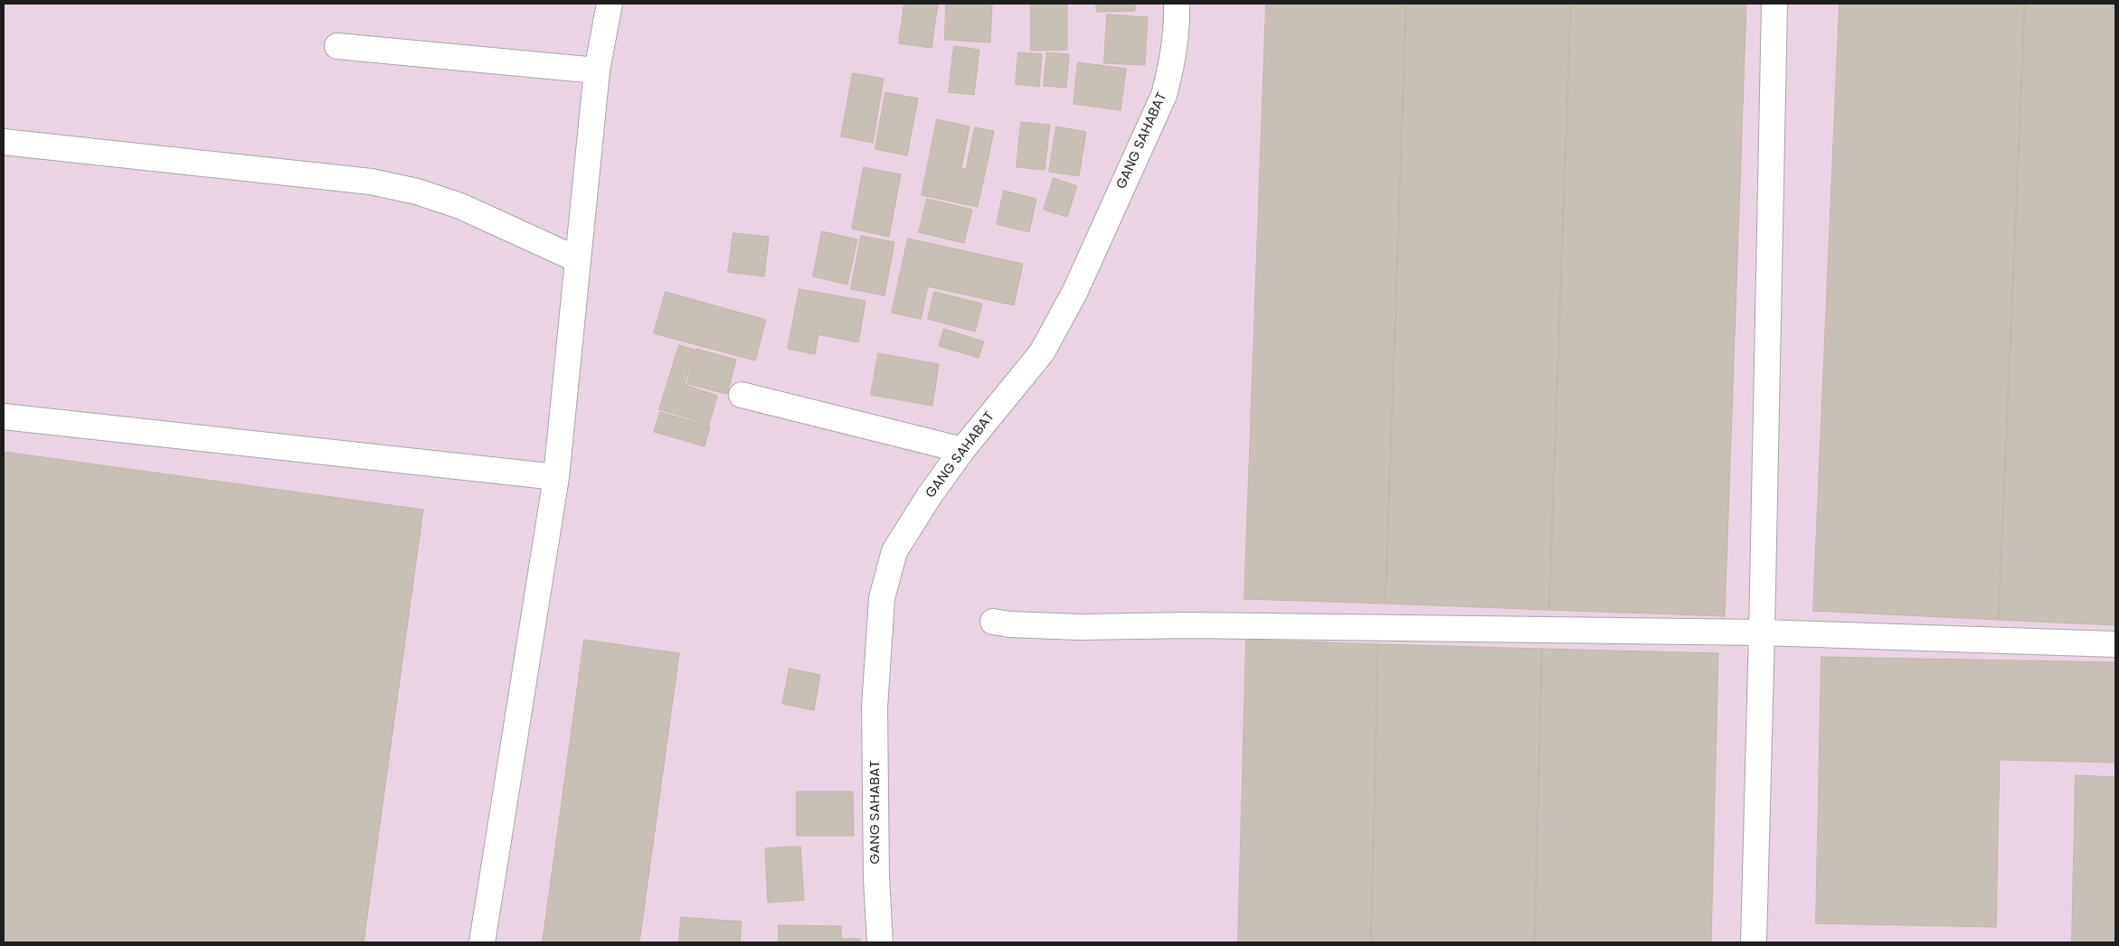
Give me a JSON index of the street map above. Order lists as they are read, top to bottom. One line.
{"streets":{"street":["GANG SAHABAT"]}}
